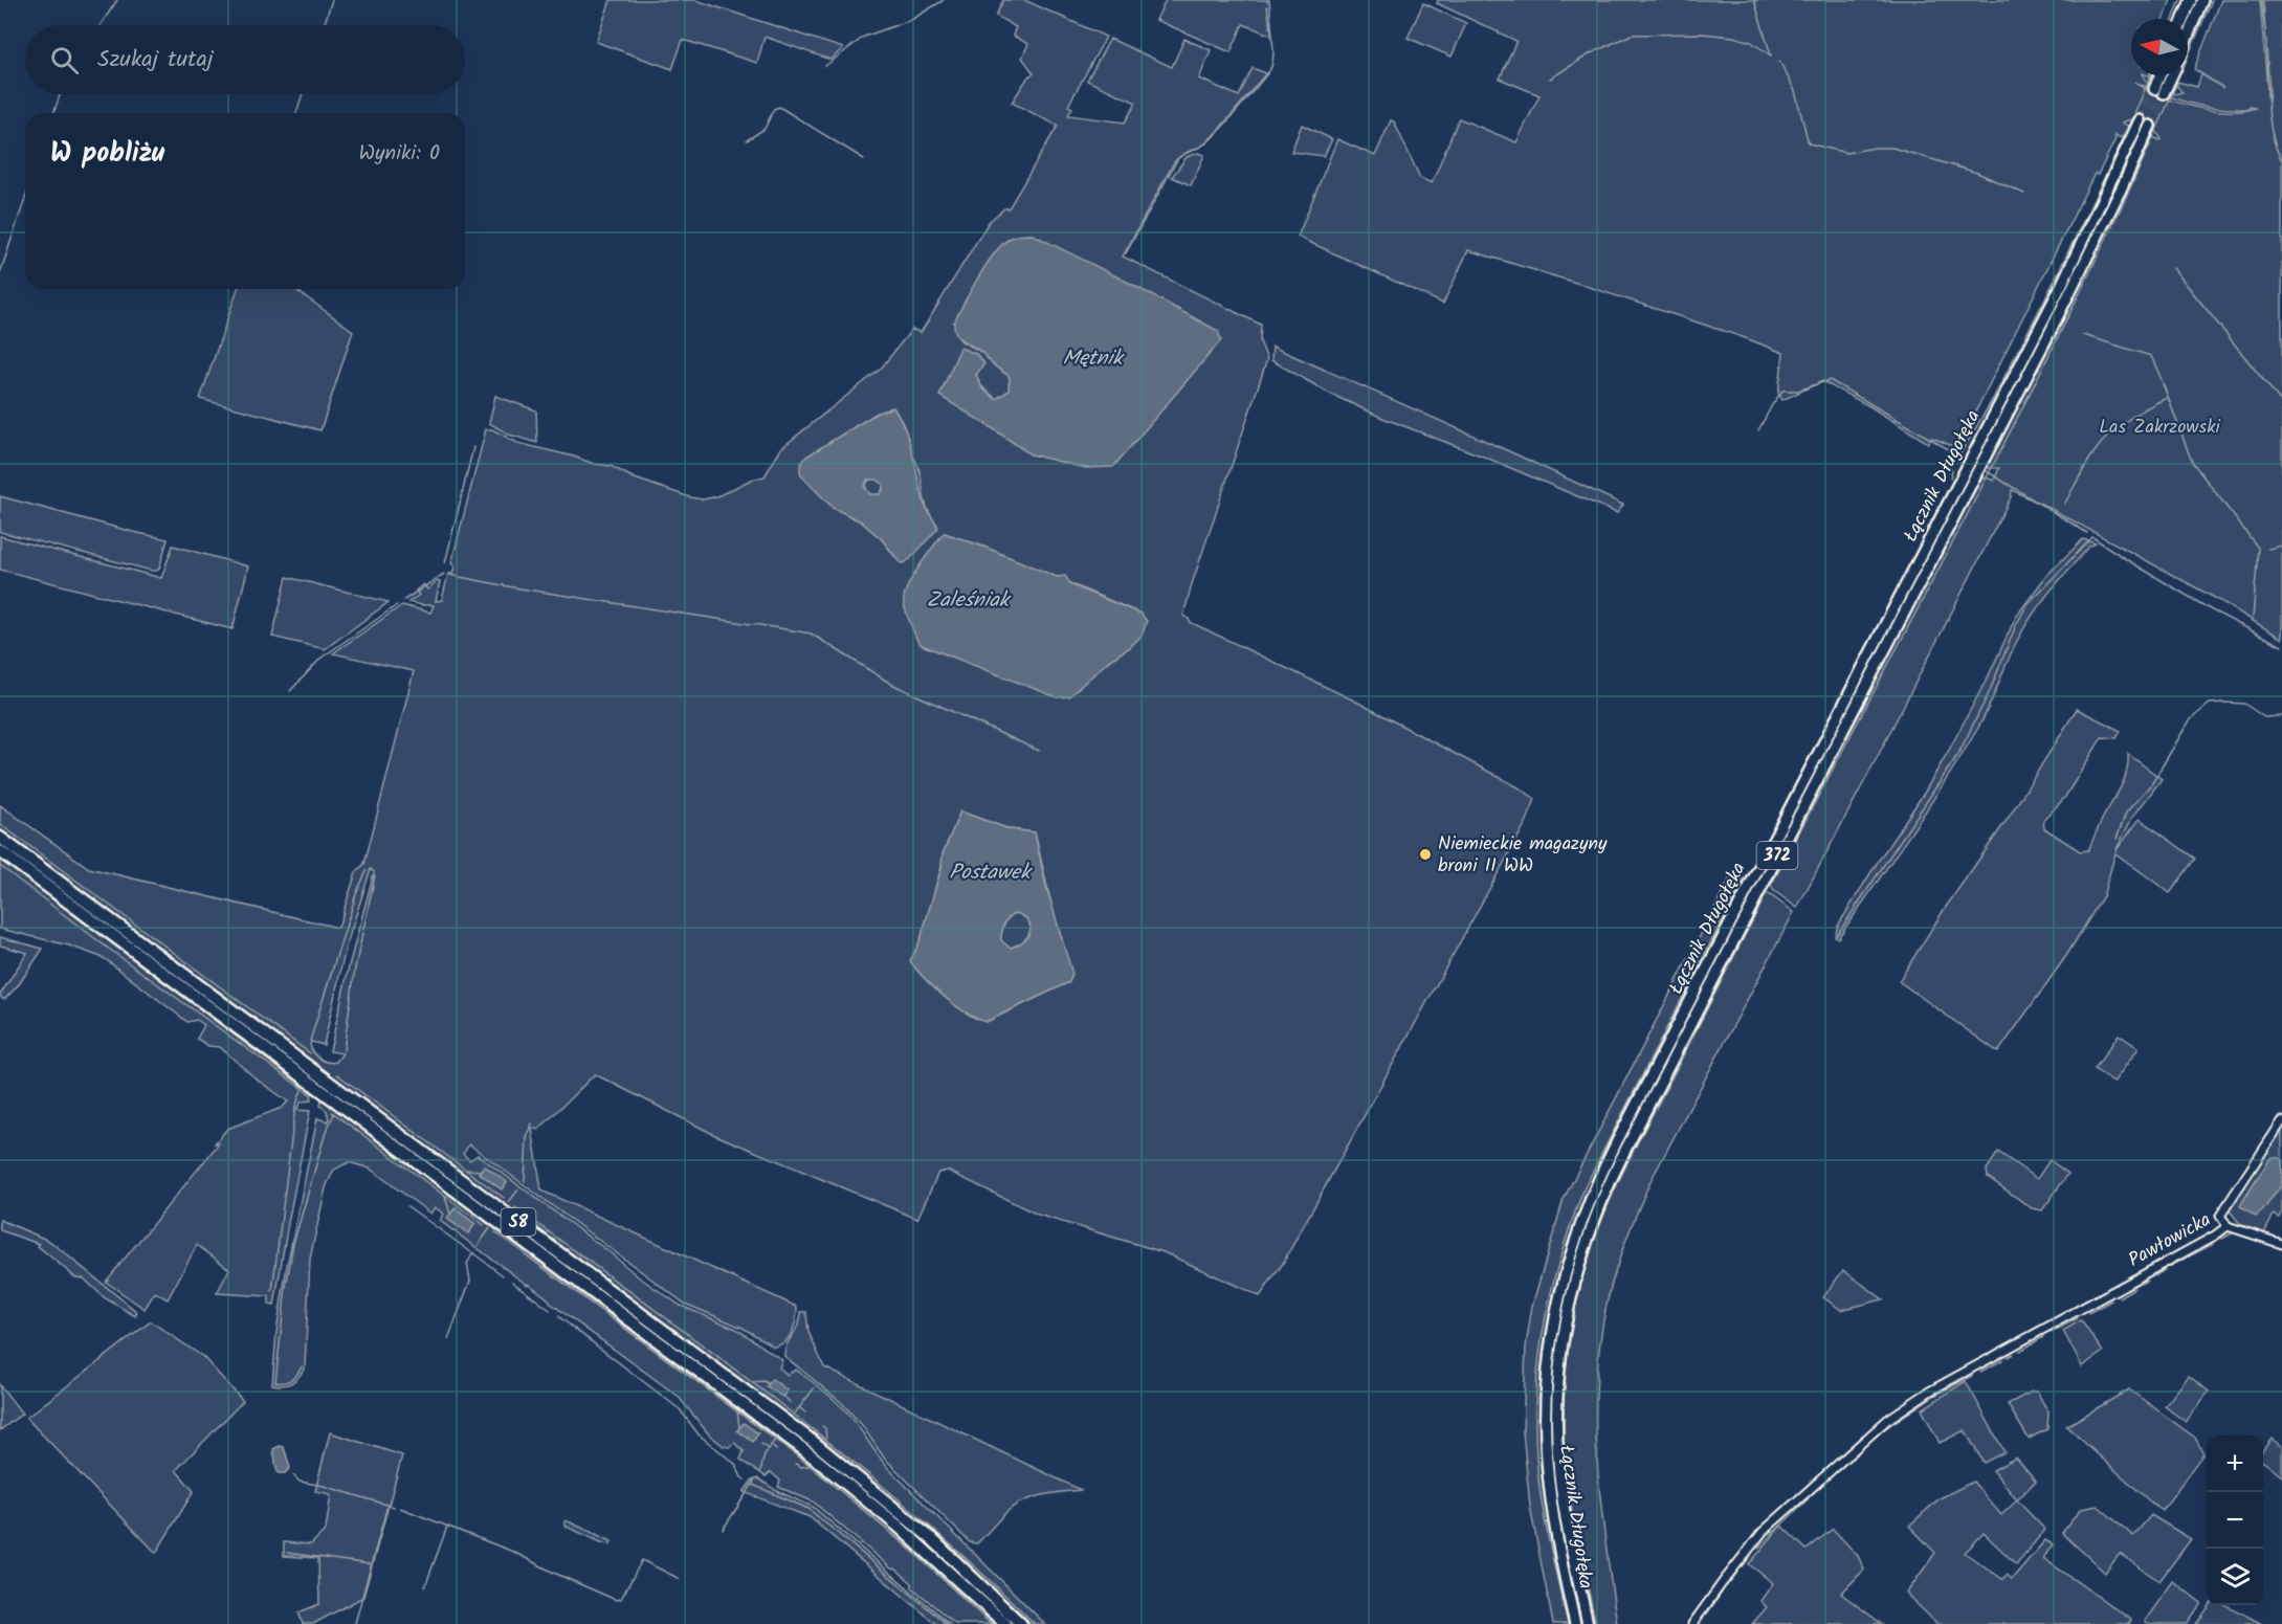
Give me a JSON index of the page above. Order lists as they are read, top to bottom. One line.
{"streets":{"highway":["S8"],"main road":["Łącznik Długołęka","372"],"street":["Pawłowicka"]},"water":["Mętnik","Zaleśniak","Postawek"],"parks":["Las Zakrzowski"],"places":["Niemieckie magazyny broni II WW"],"north":"left","page":{"search":"Szukaj tutaj","heading":["W pobliżu","Wyniki: 0"],"map_buttons":["+","−"]}}
